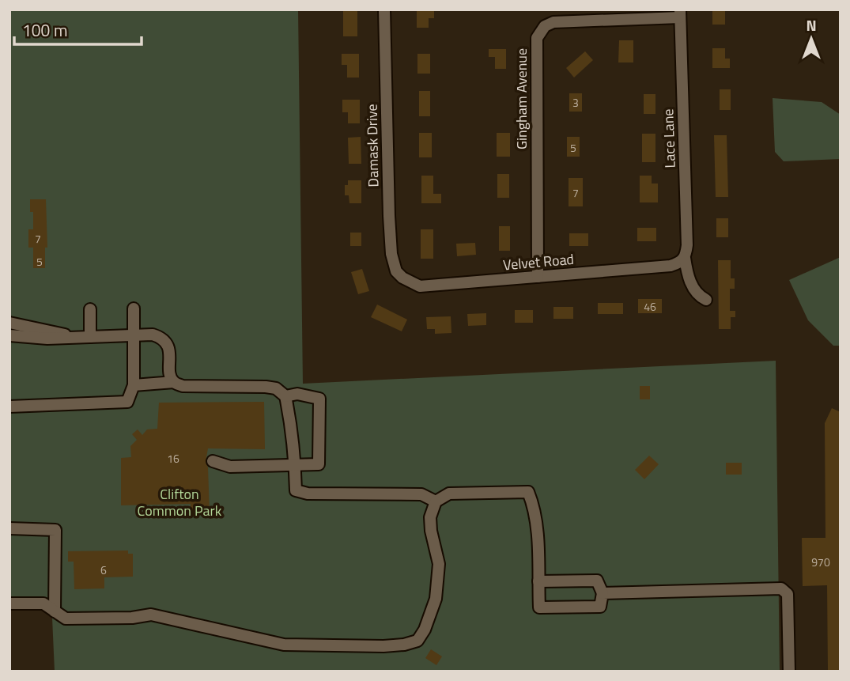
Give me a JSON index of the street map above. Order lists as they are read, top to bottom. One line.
{"streets":{"street":["Gingham Avenue","Lace Lane","Damask Drive","Velvet Road"]},"crossings":[["Gingham Avenue","Lace Lane"],["Gingham Avenue","Velvet Road"],["Lace Lane","Velvet Road"],["Damask Drive","Velvet Road"]],"parks":["Clifton Common Park"],"house_numbers":["3","5","7","7","5","46","16","970","6"],"scale_bar":"100 m","north":"top"}
